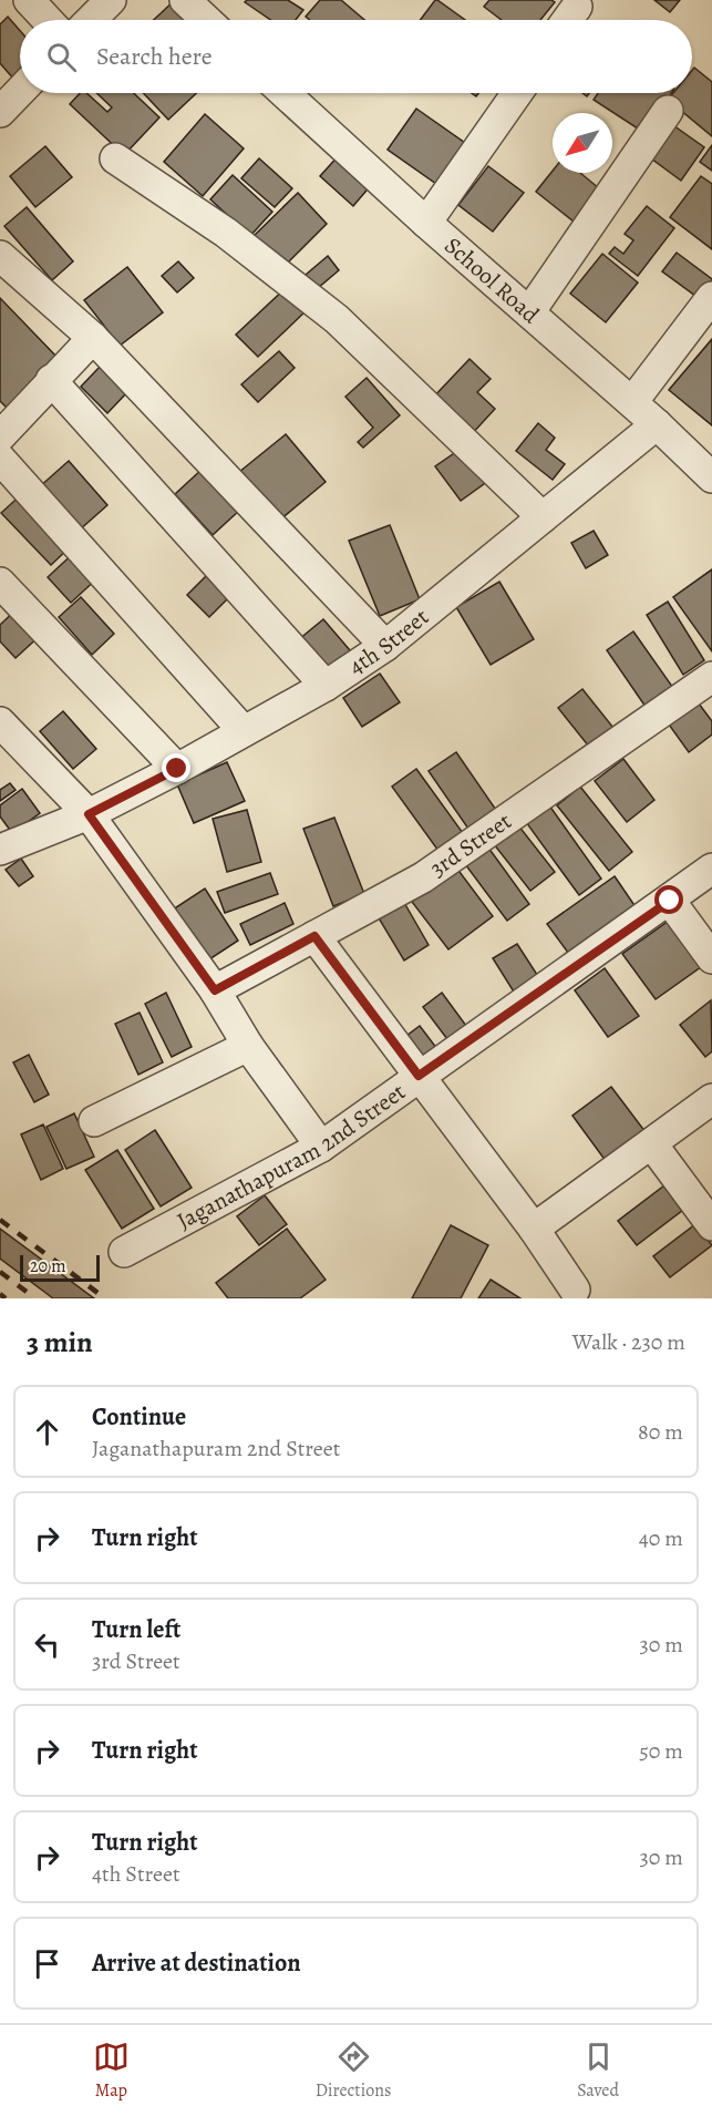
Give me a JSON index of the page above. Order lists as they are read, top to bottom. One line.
{"streets":{"street":["School Road","4th Street","3rd Street","Jaganathapuram 2nd Street"]},"crossings":[["School Road","4th Street"]],"scale_bar":"20 m","north":"bottom left","page":{"search":"Search here","scale":"20 m","heading":["3 min","Walk · 230 m"],"list":[["Continue","Jaganathapuram 2nd Street","80 m"],["Turn right","40 m"],["Turn left","3rd Street","30 m"],["Turn right","50 m"],["Turn right","4th Street","30 m"],"Arrive at destination"],"nav":["Map","Directions","Saved"]}}
